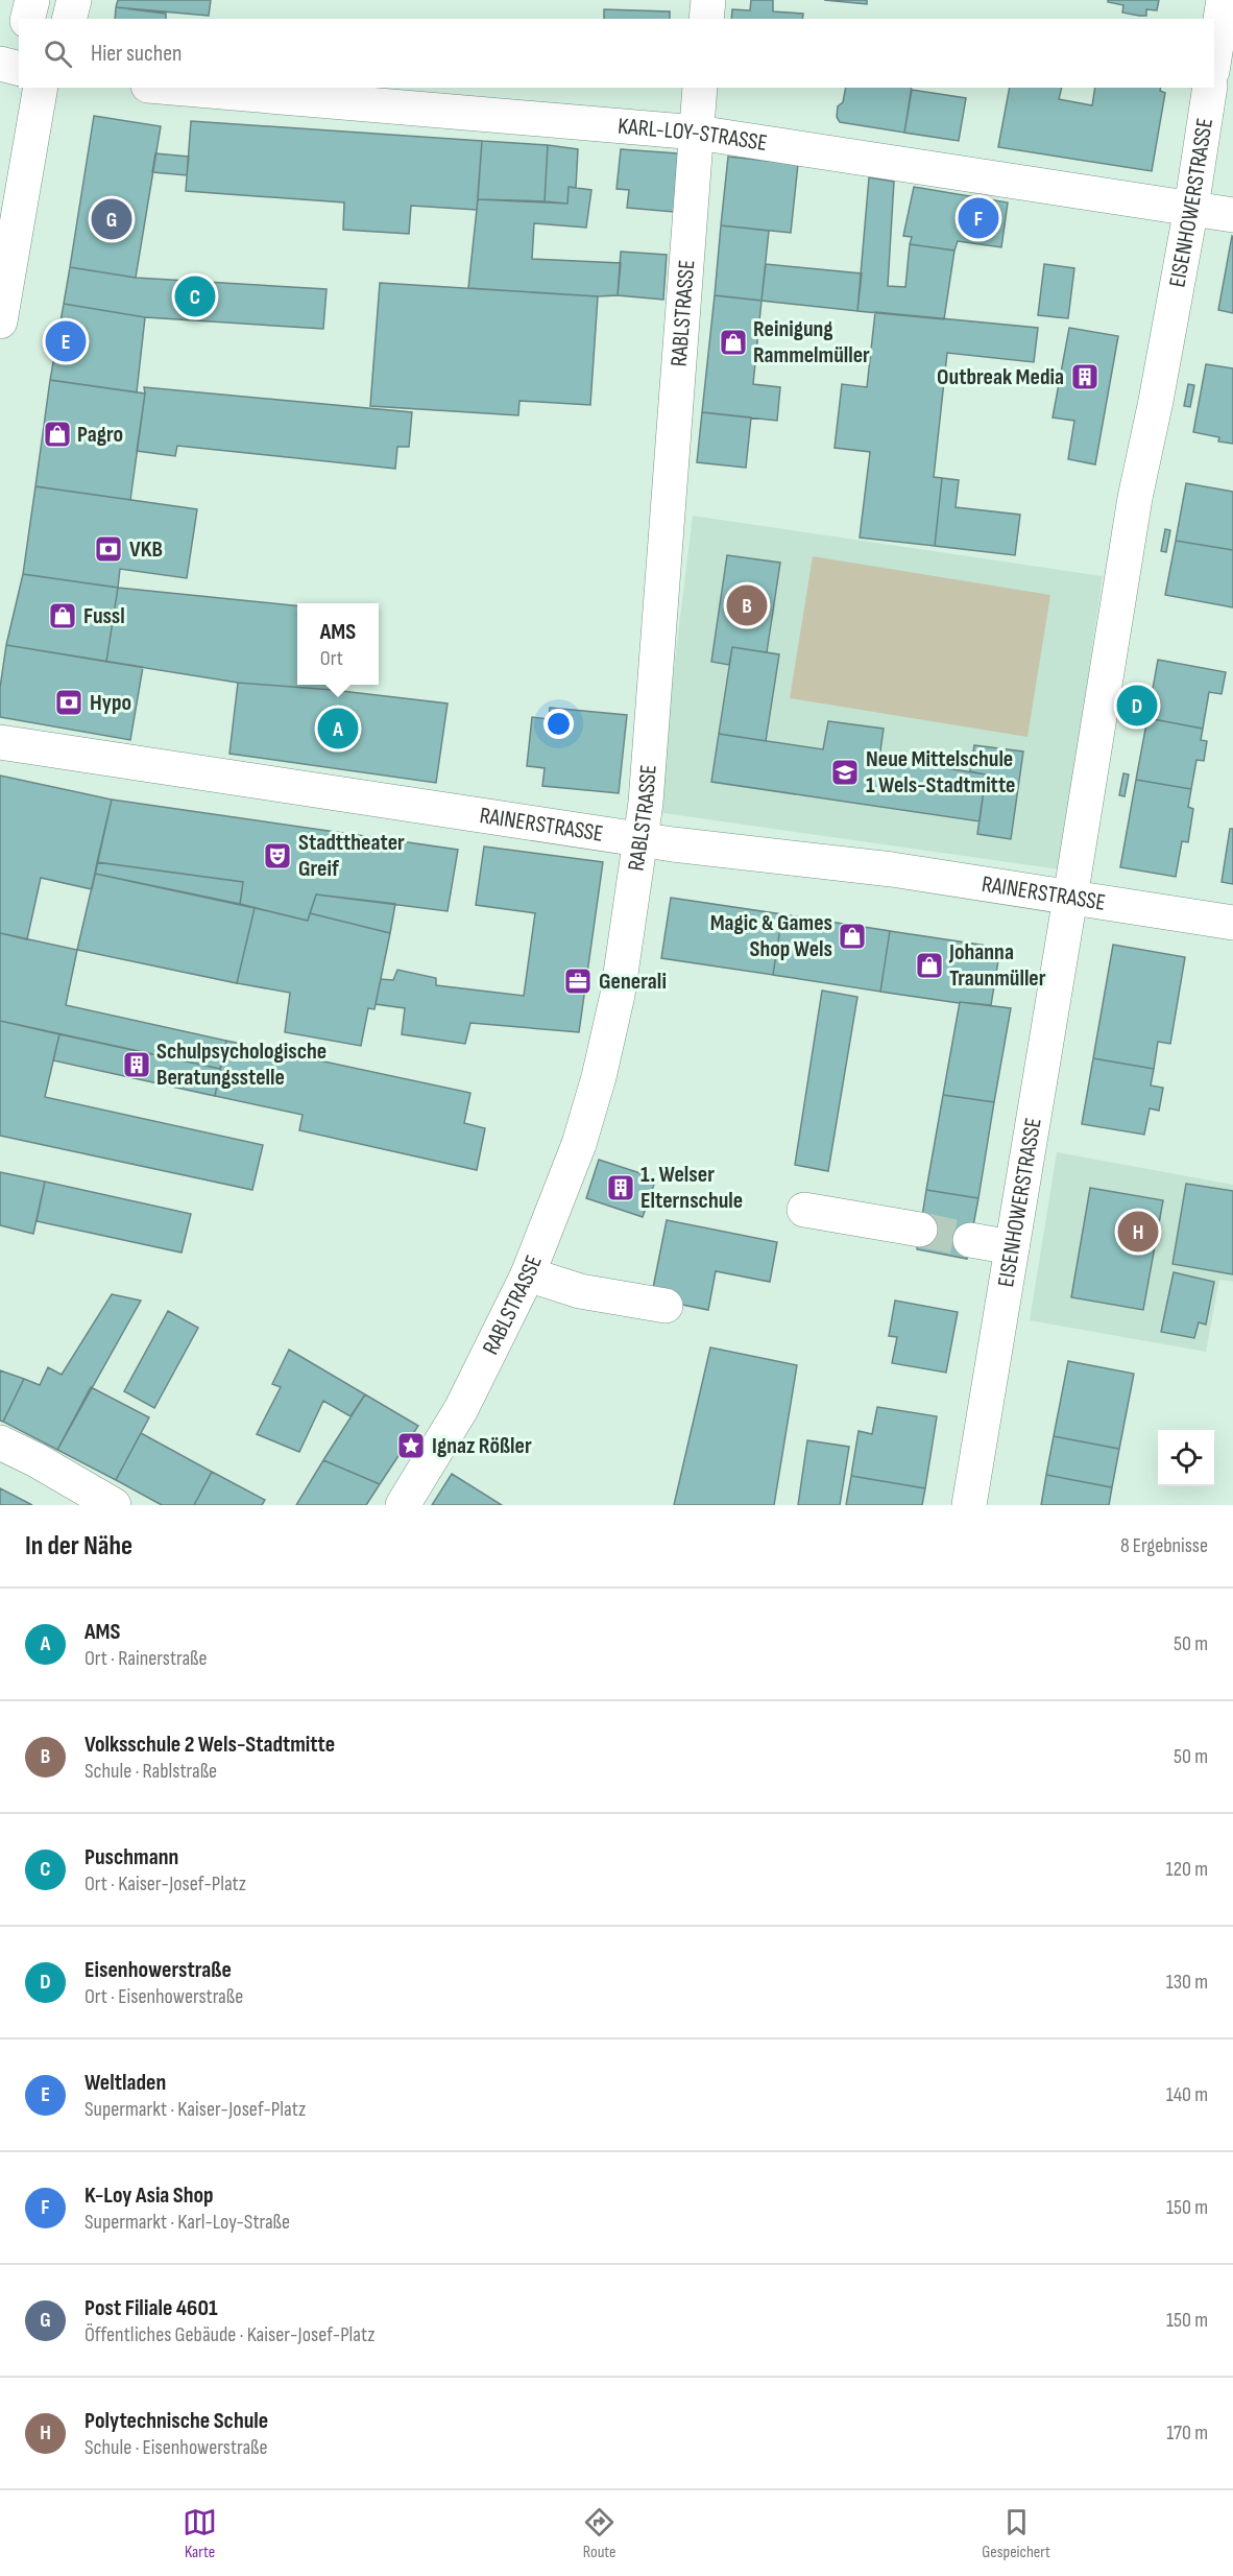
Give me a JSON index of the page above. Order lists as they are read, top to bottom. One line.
{"streets":{"street":["KARL-LOY-STRASSE","EISENHOWERSTRASSE","RABLSTRASSE","RAINERSTRASSE"]},"crossings":[["KARL-LOY-STRASSE","EISENHOWERSTRASSE"],["KARL-LOY-STRASSE","RABLSTRASSE"],["EISENHOWERSTRASSE","RAINERSTRASSE"],["RABLSTRASSE","RAINERSTRASSE"]],"places":{"shop":["Reinigung Rammelmüller","Pagro","Fussl","Magic & Games Shop Wels","Johanna Traunmüller"],"building":["Outbreak Media","Schulpsychologische Beratungsstelle","1. Welser Elternschule"],"bank":["VKB","Hypo"],"school or university":["Neue Mittelschule 1 Wels-Stadtmitte"],"theatre":["Stadttheater Greif"],"office":["Generali"],"place":["Ignaz Rößler"]},"page":{"search":"Hier suchen","pins":["F","G","C","E","B","D","A","H"],"popup":["AMS","Ort"],"heading":["In der Nähe","8 Ergebnisse"],"list":[{"mark":"A","name":"AMS","note":"Ort · Rainerstraße","value":"50 m"},{"mark":"B","name":"Volksschule 2 Wels-Stadtmitte","note":"Schule · Rablstraße","value":"50 m"},{"mark":"C","name":"Puschmann","note":"Ort · Kaiser-Josef-Platz","value":"120 m"},{"mark":"D","name":"Eisenhowerstraße","note":"Ort · Eisenhowerstraße","value":"130 m"},{"mark":"E","name":"Weltladen","note":"Supermarkt · Kaiser-Josef-Platz","value":"140 m"},{"mark":"F","name":"K-Loy Asia Shop","note":"Supermarkt · Karl-Loy-Straße","value":"150 m"},{"mark":"G","name":"Post Filiale 4601","note":"Öffentliches Gebäude · Kaiser-Josef-Platz","value":"150 m"},{"mark":"H","name":"Polytechnische Schule","note":"Schule · Eisenhowerstraße","value":"170 m"}],"nav":["Karte","Route","Gespeichert"]}}
